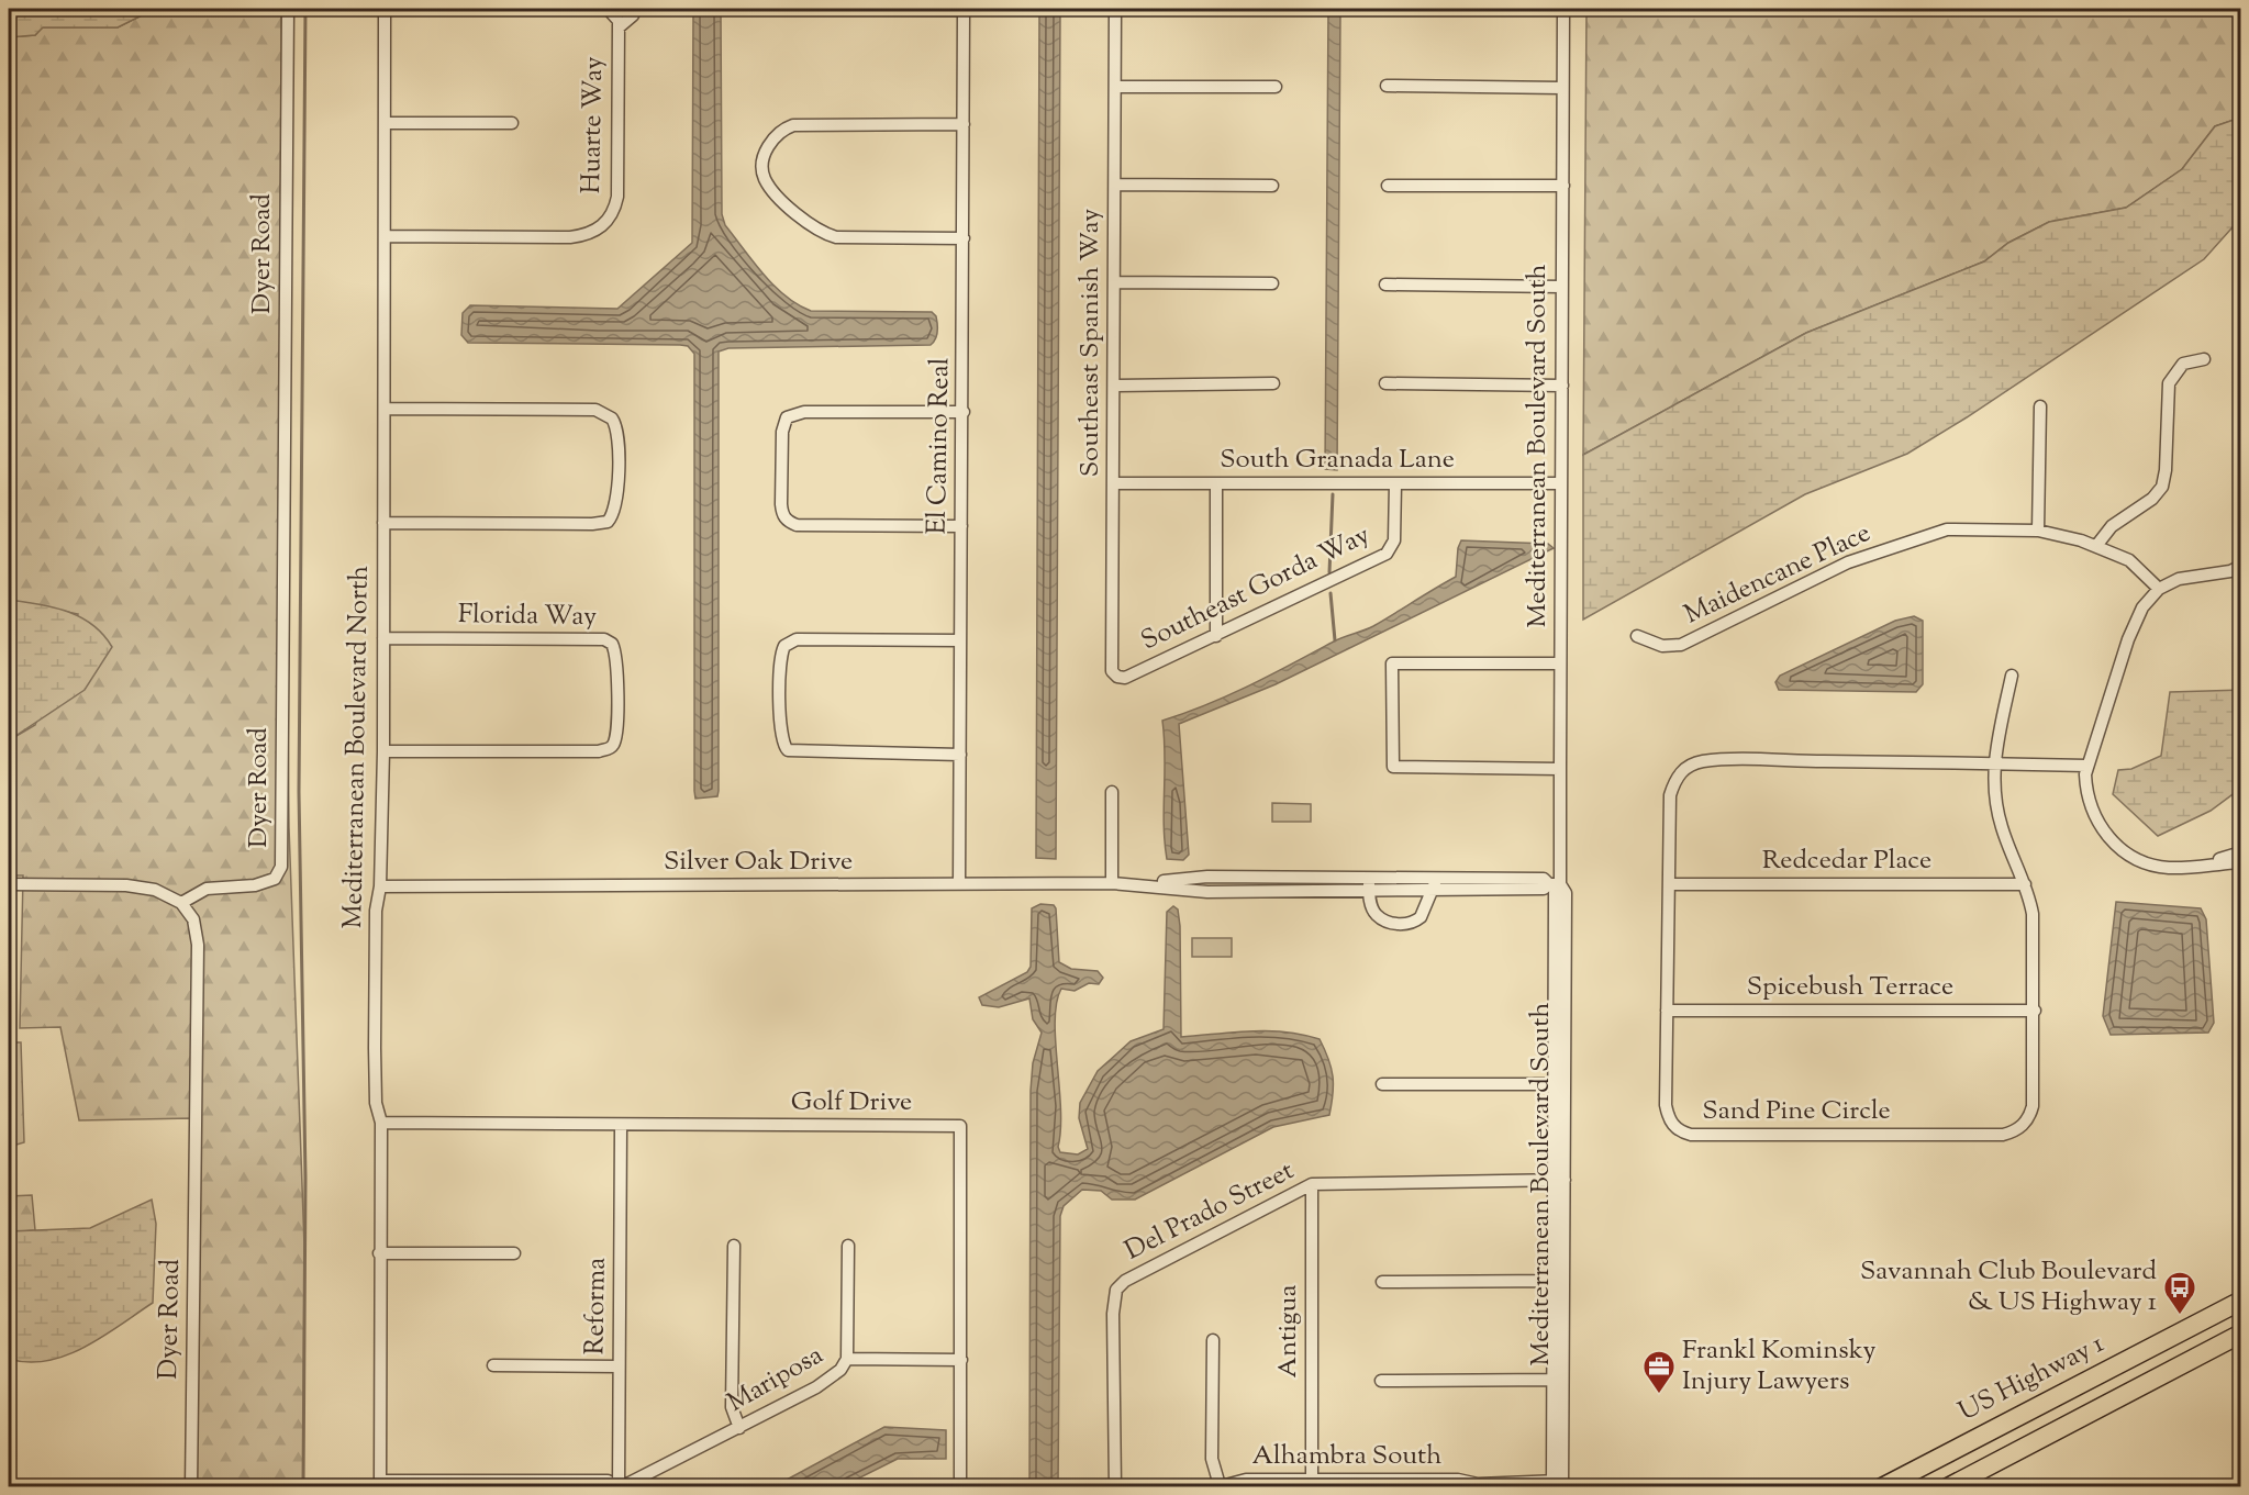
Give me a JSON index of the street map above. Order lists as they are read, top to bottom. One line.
{"streets":{"main road":["US Highway 1"],"street":["Huarte Way","Dyer Road","Southeast Spanish Way","El Camino Real","Mediterranean Boulevard South","South Granada Lane","Maidencane Place","Southeast Gorda Way","Florida Way","Mediterranean Boulevard North","Redcedar Place","Silver Oak Drive","Spicebush Terrace","Golf Drive","Sand Pine Circle","Del Prado Street","Reforma","Antigua","Mariposa","Alhambra South"]},"crossings":[["Huarte Way","Mediterranean Boulevard North"],["Southeast Spanish Way","South Granada Lane"],["Southeast Spanish Way","Southeast Gorda Way"],["El Camino Real","Silver Oak Drive"],["Mediterranean Boulevard South","South Granada Lane"],["Mediterranean Boulevard South","Silver Oak Drive"],["Mediterranean Boulevard South","Del Prado Street"],["Mediterranean Boulevard South","Alhambra South"],["South Granada Lane","Southeast Gorda Way"],["Florida Way","Mediterranean Boulevard North"],["Mediterranean Boulevard North","Silver Oak Drive"],["Mediterranean Boulevard North","Golf Drive"],["Redcedar Place","Sand Pine Circle"],["Spicebush Terrace","Sand Pine Circle"],["Golf Drive","Reforma"],["Golf Drive","Mariposa"],["Del Prado Street","Antigua"],["Reforma","Mariposa"],["Antigua","Alhambra South"]],"places":{"bus stop":["Savannah Club Boulevard & US Highway 1"],"office":["Frankl Kominsky Injury Lawyers"]}}
